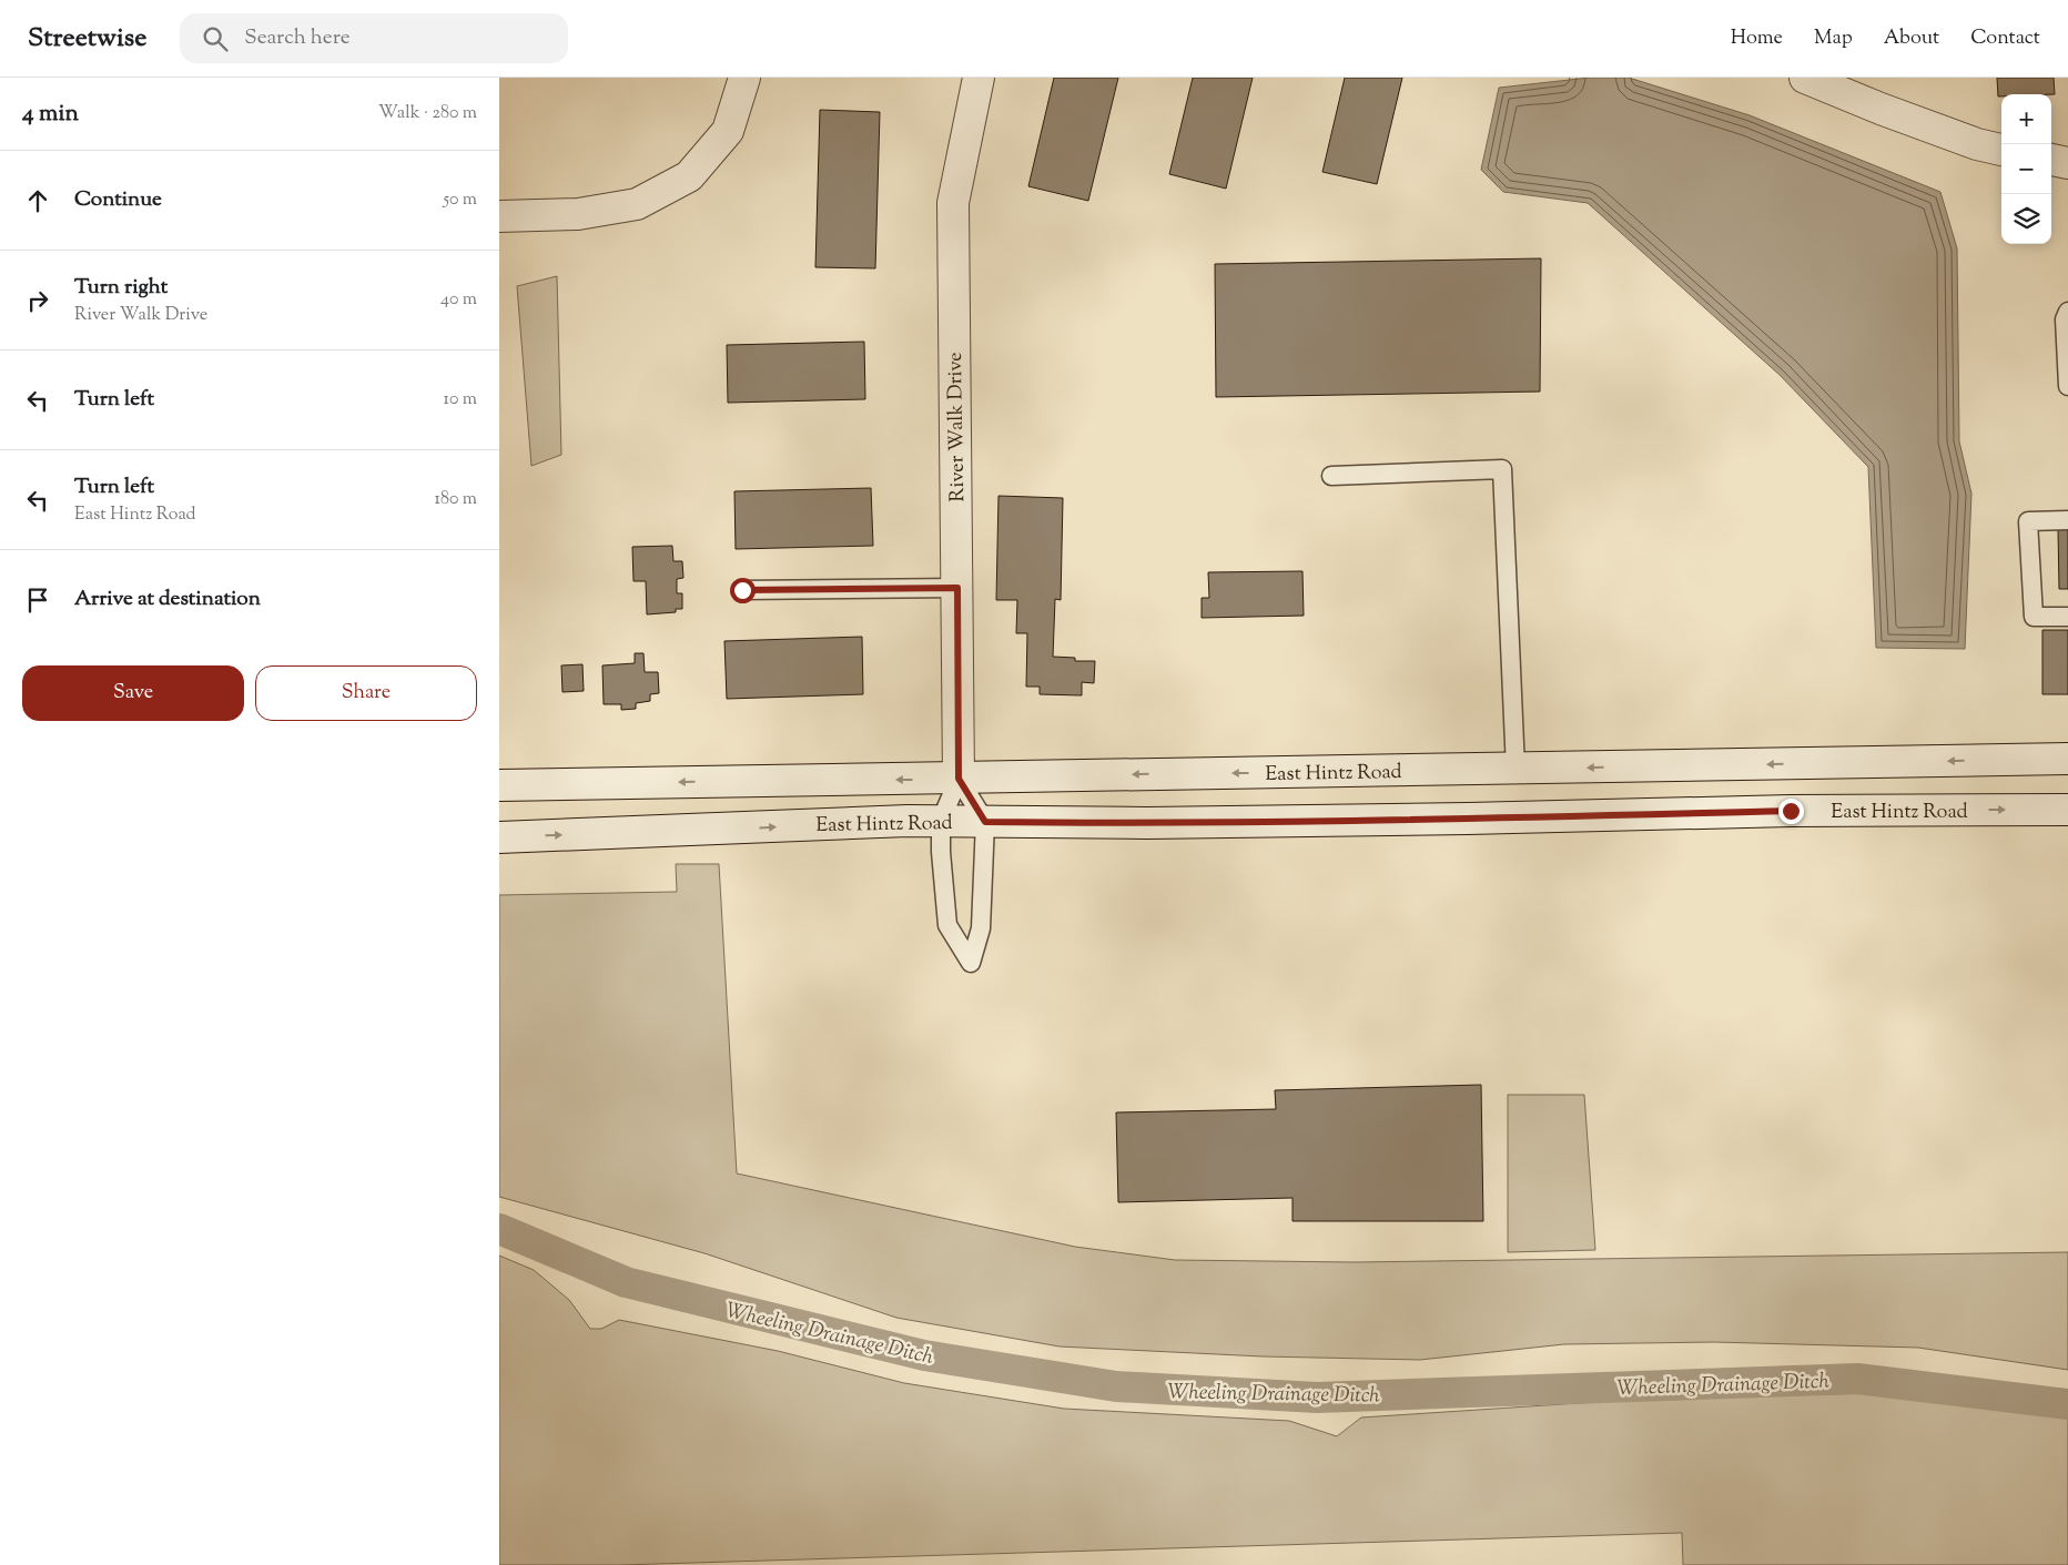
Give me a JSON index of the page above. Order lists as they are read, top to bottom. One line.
{"streets":{"main road":["River Walk Drive","East Hintz Road"]},"crossings":[["River Walk Drive","East Hintz Road"]],"water":["Wheeling Drainage Ditch"],"page":{"header":"Streetwise","search":"Search here","nav":["Home","Map","About","Contact"],"heading":["4 min","Walk · 280 m"],"map_buttons":["+","−"],"list":[["Continue","50 m"],["Turn right","River Walk Drive","40 m"],["Turn left","10 m"],["Turn left","East Hintz Road","180 m"],"Arrive at destination"],"buttons":["Save","Share"]}}
